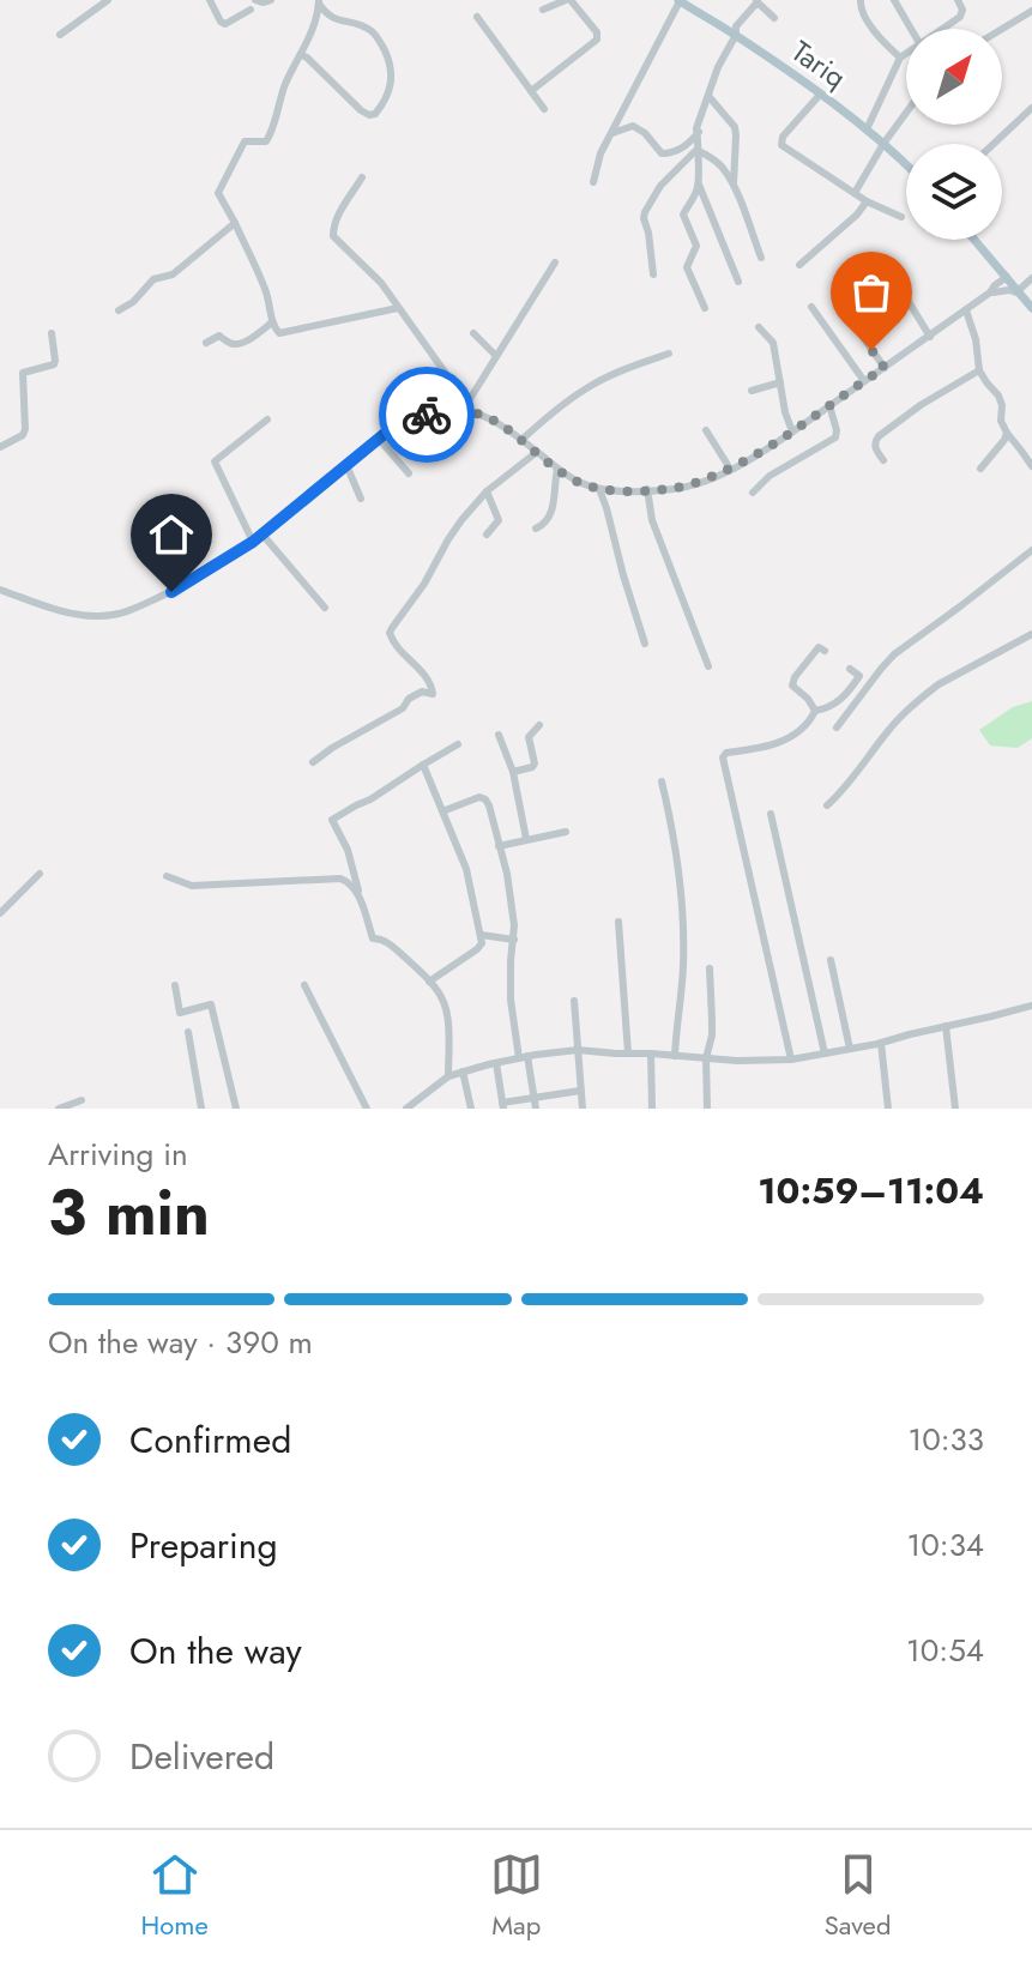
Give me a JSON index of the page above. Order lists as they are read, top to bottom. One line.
{"streets":{"main road":["Tariq"]},"north":"top right","page":{"heading":["3 min","Arriving in","10:59–11:04"],"bar":"On the way · 390 m","list":[["Confirmed","10:33"],["Preparing","10:34"],["On the way","10:54"],"Delivered"],"tabs":["Home","Map","Saved"]}}
